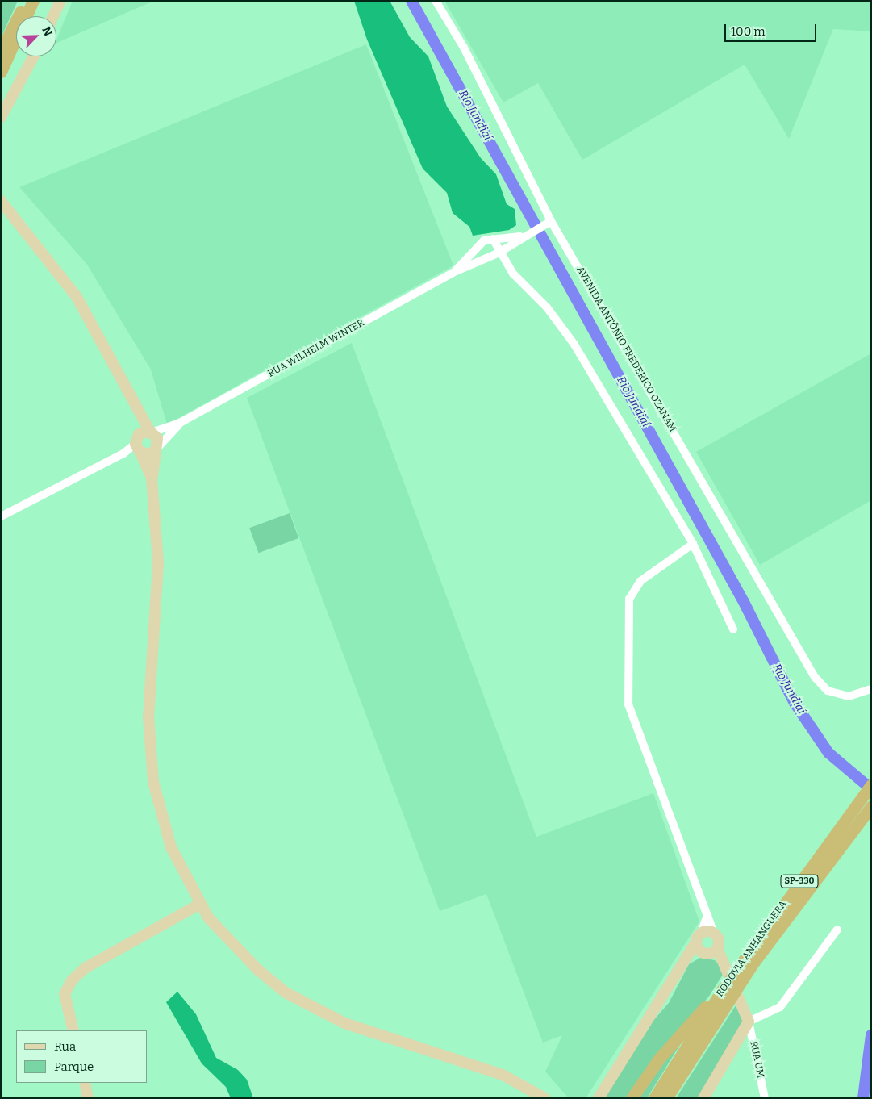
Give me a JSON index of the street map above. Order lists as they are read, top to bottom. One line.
{"streets":{"highway":["SP-330","RODOVIA ANHANGUERA"],"street":["RUA WILHELM WINTER","AVENIDA ANTÔNIO FREDERICO OZANAM","RUA UM"]},"water":["Rio Jundiaí"],"legend":["Rua","Parque"],"scale_bar":"100 m","north":"top right"}
